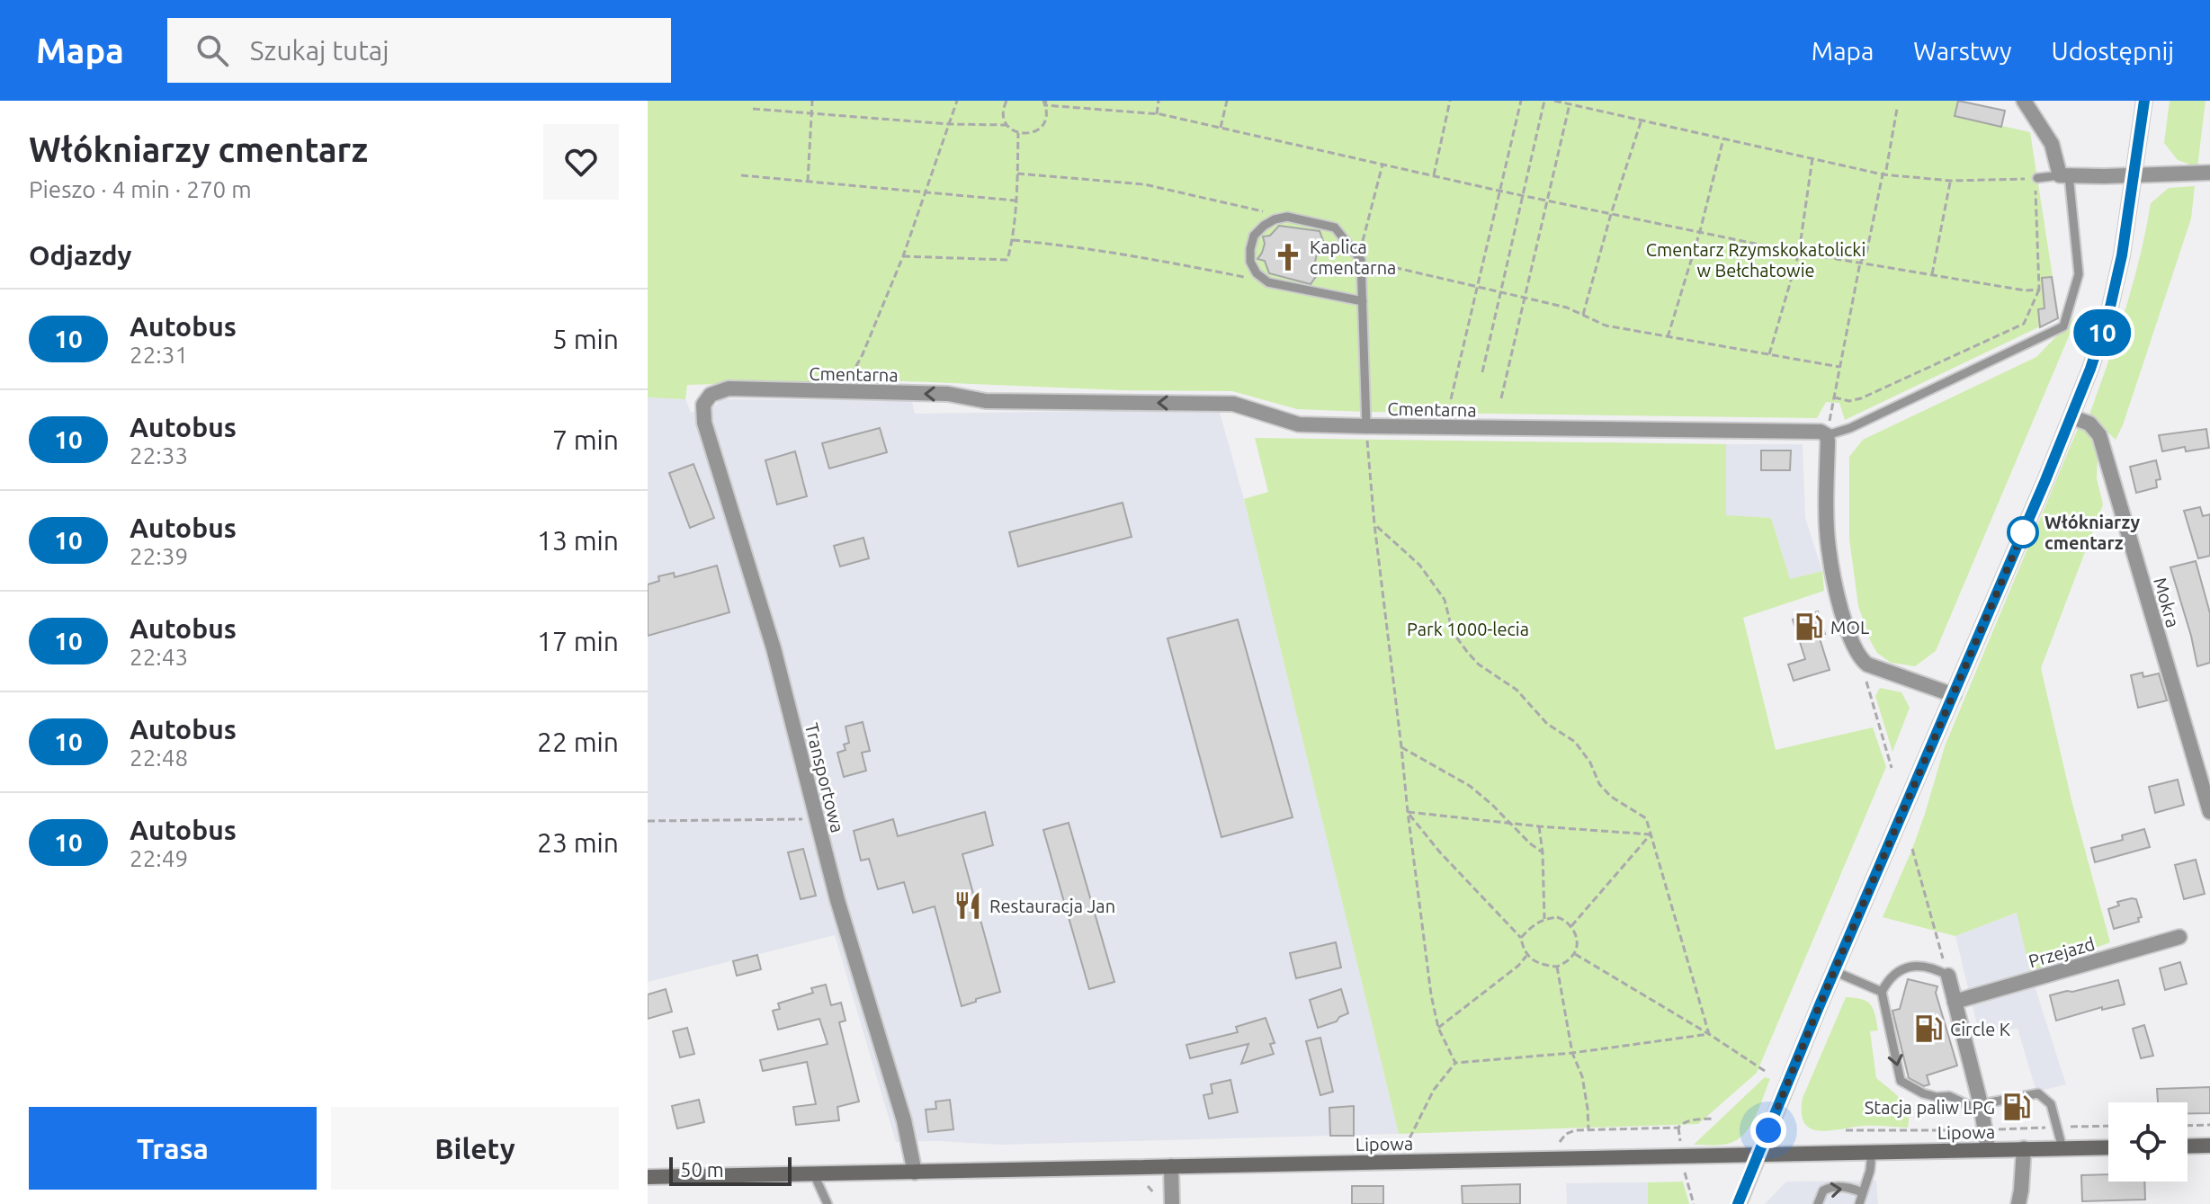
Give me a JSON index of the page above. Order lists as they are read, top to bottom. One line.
{"streets":{"main road":["Lipowa"],"street":["Cmentarna","Mokra","Transportowa","Przejazd"]},"crossings":[["Cmentarna","Transportowa"],["Transportowa","Lipowa"]],"one_way":["Cmentarna"],"parks":["Cmentarz Rzymskokatolicki w Bełchatowie","Park 1000-lecia"],"places":{"church":["Kaplica cmentarna"],"other":["Włókniarzy cmentarz"],"fuel station":["MOL","Circle K","Stacja paliw LPG"],"restaurant":["Restauracja Jan"]},"lines":["bus line 10"],"scale_bar":"50 m","page":{"header":"Mapa","search":"Szukaj tutaj","nav":["Mapa","Warstwy","Udostępnij"],"heading":[["Włókniarzy cmentarz","Pieszo · 4 min · 270 m"],"Odjazdy"],"on_map":"10","list":[{"mark":"10","name":"Autobus","note":"22:31","value":"5 min"},{"mark":"10","name":"Autobus","note":"22:33","value":"7 min"},{"mark":"10","name":"Autobus","note":"22:39","value":"13 min"},{"mark":"10","name":"Autobus","note":"22:43","value":"17 min"},{"mark":"10","name":"Autobus","note":"22:48","value":"22 min"},{"mark":"10","name":"Autobus","note":"22:49","value":"23 min"}],"buttons":["Trasa","Bilety"],"scale":"50 m"}}
